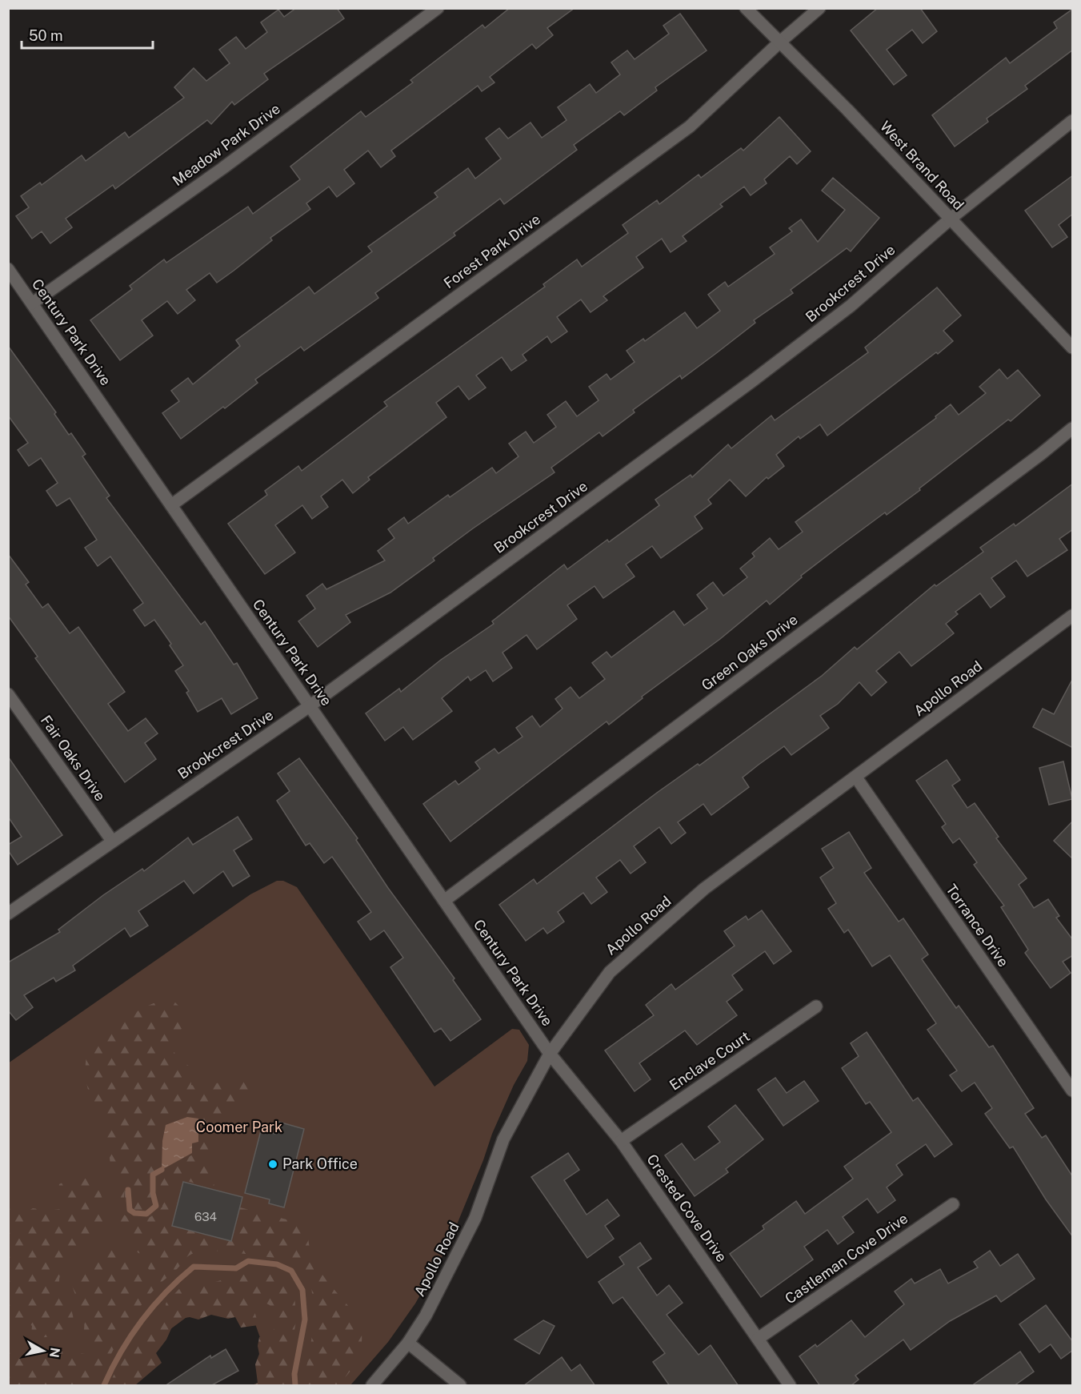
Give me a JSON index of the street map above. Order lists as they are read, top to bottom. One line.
{"streets":{"street":["Meadow Park Drive","West Brand Road","Forest Park Drive","Brookcrest Drive","Century Park Drive","Green Oaks Drive","Apollo Road","Fair Oaks Drive","Torrance Drive","Enclave Court","Crested Cove Drive","Castleman Cove Drive"]},"crossings":[["Meadow Park Drive","Century Park Drive"],["West Brand Road","Forest Park Drive"],["West Brand Road","Brookcrest Drive"],["Forest Park Drive","Century Park Drive"],["Brookcrest Drive","Century Park Drive"],["Brookcrest Drive","Fair Oaks Drive"],["Century Park Drive","Green Oaks Drive"],["Century Park Drive","Apollo Road"],["Century Park Drive","Crested Cove Drive"],["Apollo Road","Torrance Drive"],["Apollo Road","Crested Cove Drive"],["Enclave Court","Crested Cove Drive"],["Crested Cove Drive","Castleman Cove Drive"]],"parks":["Coomer Park"],"places":["Park Office"],"house_numbers":["634"],"scale_bar":"50 m","north":"right"}
